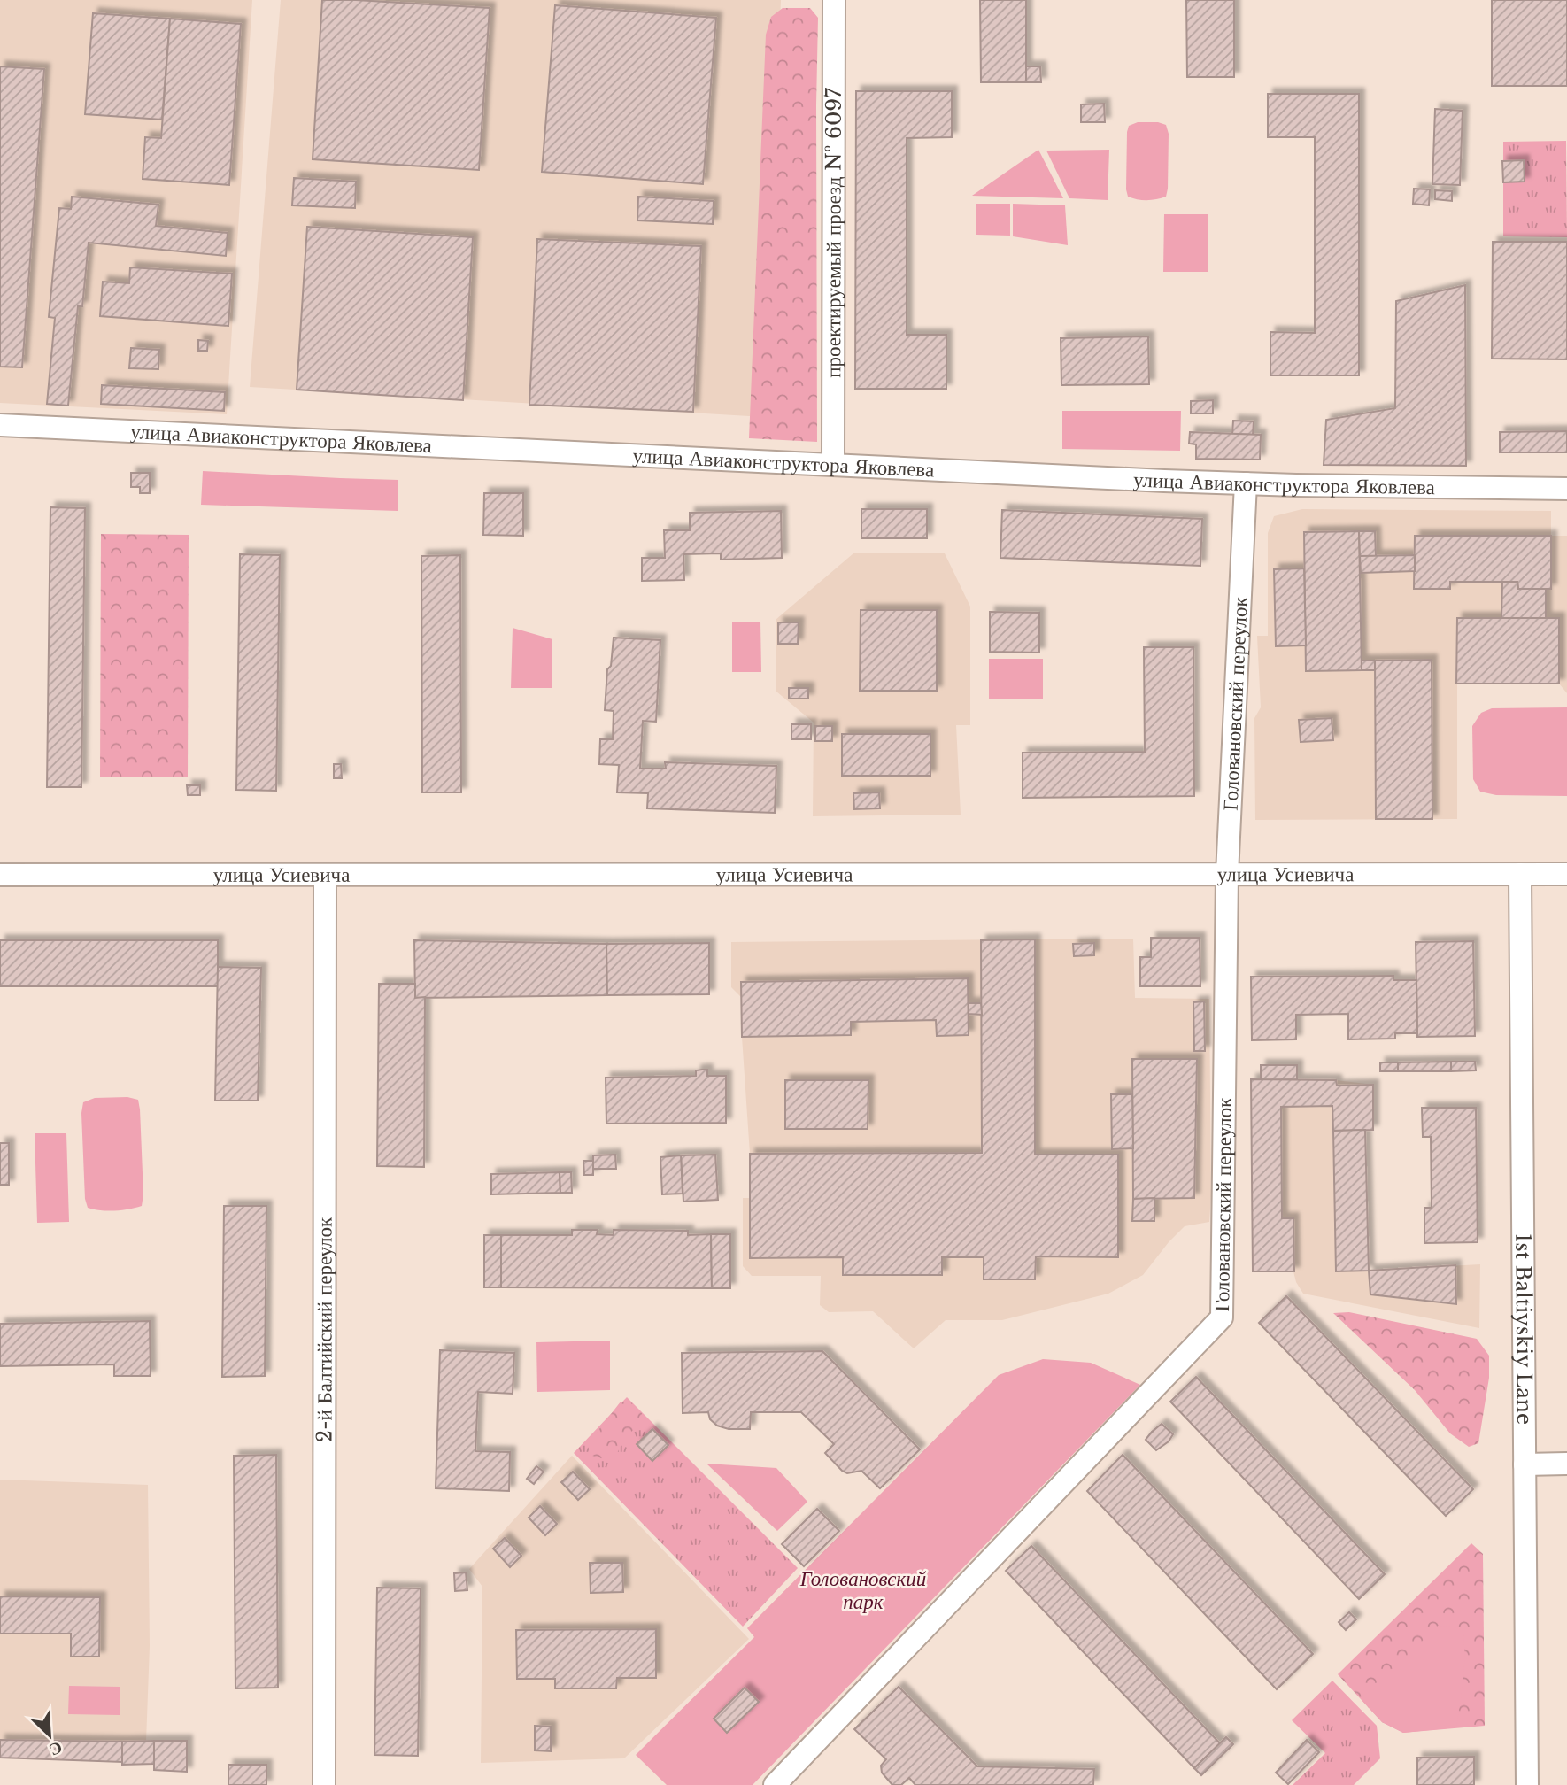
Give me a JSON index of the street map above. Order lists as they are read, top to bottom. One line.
{"streets":{"street":["проектируемый проезд № 6097","улица Авиаконструктора Яковлева","Головановский переулок","улица Усиевича","2-й Балтийский переулок","1st Baltiyskiy Lane"]},"crossings":[["проектируемый проезд № 6097","улица Авиаконструктора Яковлева"],["улица Авиаконструктора Яковлева","Головановский переулок"],["Головановский переулок","улица Усиевича"],["улица Усиевича","2-й Балтийский переулок"],["улица Усиевича","1st Baltiyskiy Lane"]],"parks":["Головановский парк"],"north":"bottom right"}
